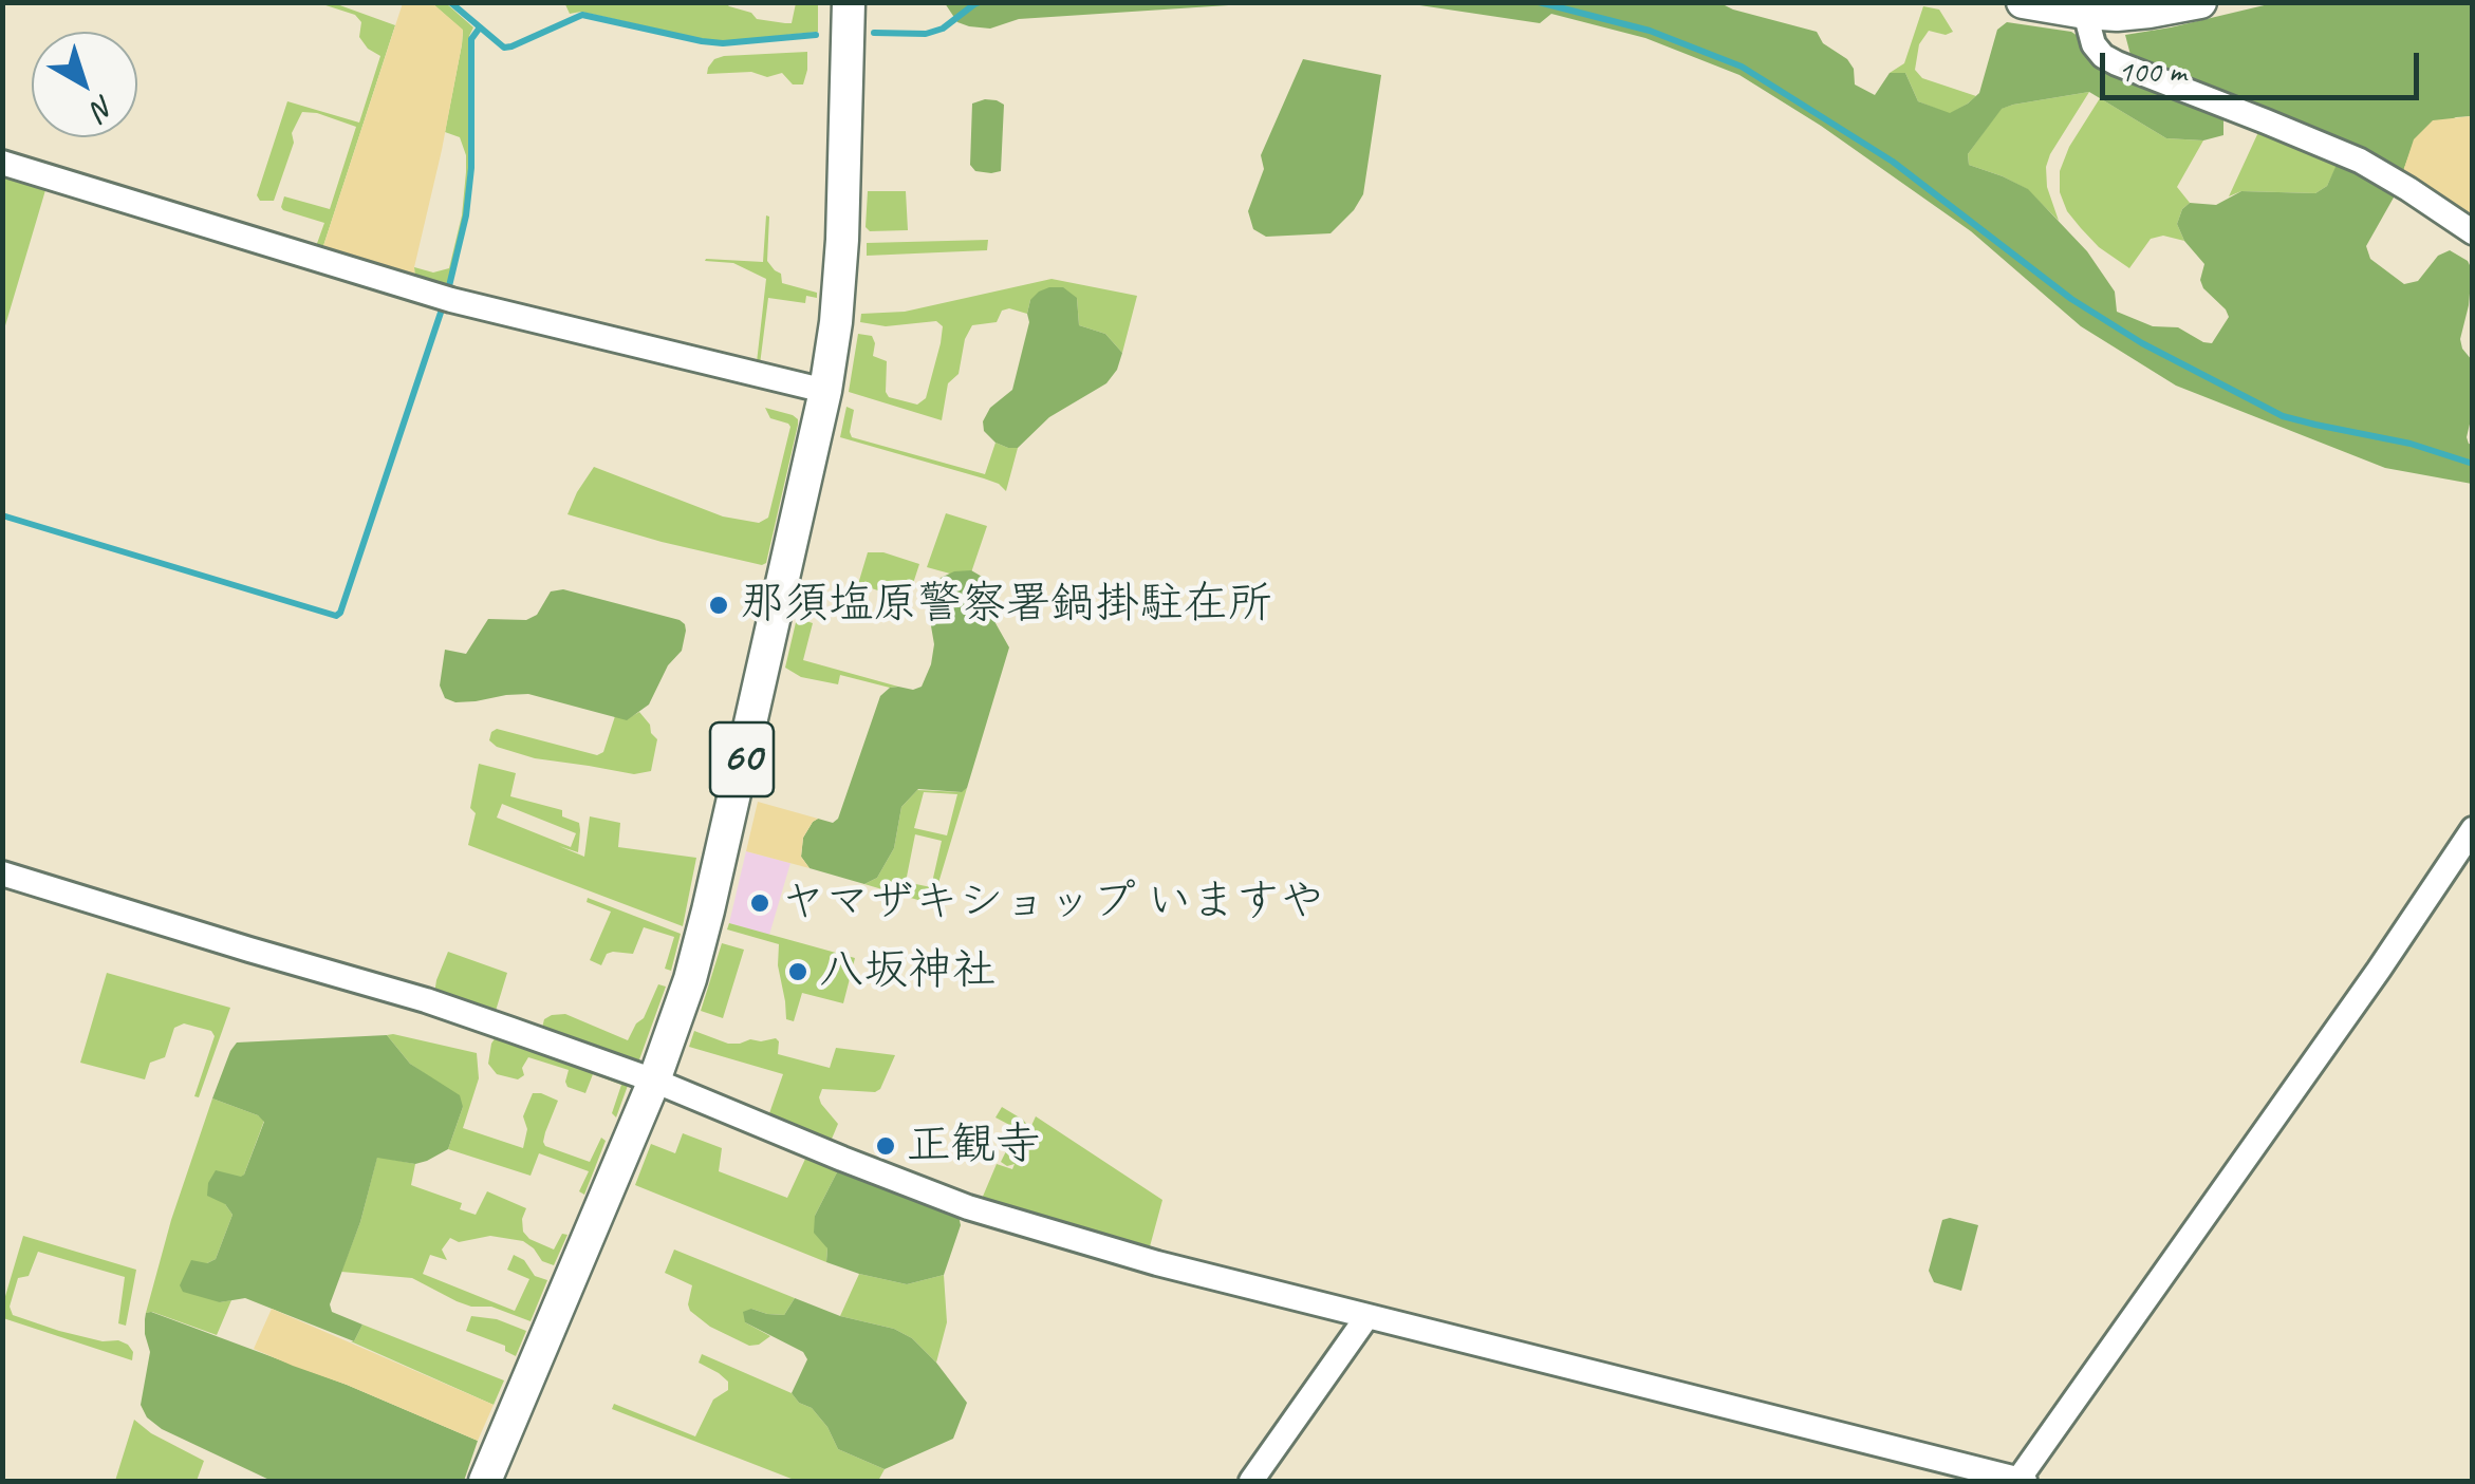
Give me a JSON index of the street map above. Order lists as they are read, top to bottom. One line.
{"streets":{"main road":["60"]},"places":["那須塩原警察署鍋掛駐在所","ヤマザキショップ いますや","八坂神社","正観寺"],"scale_bar":"100 m","north":"bottom right"}
